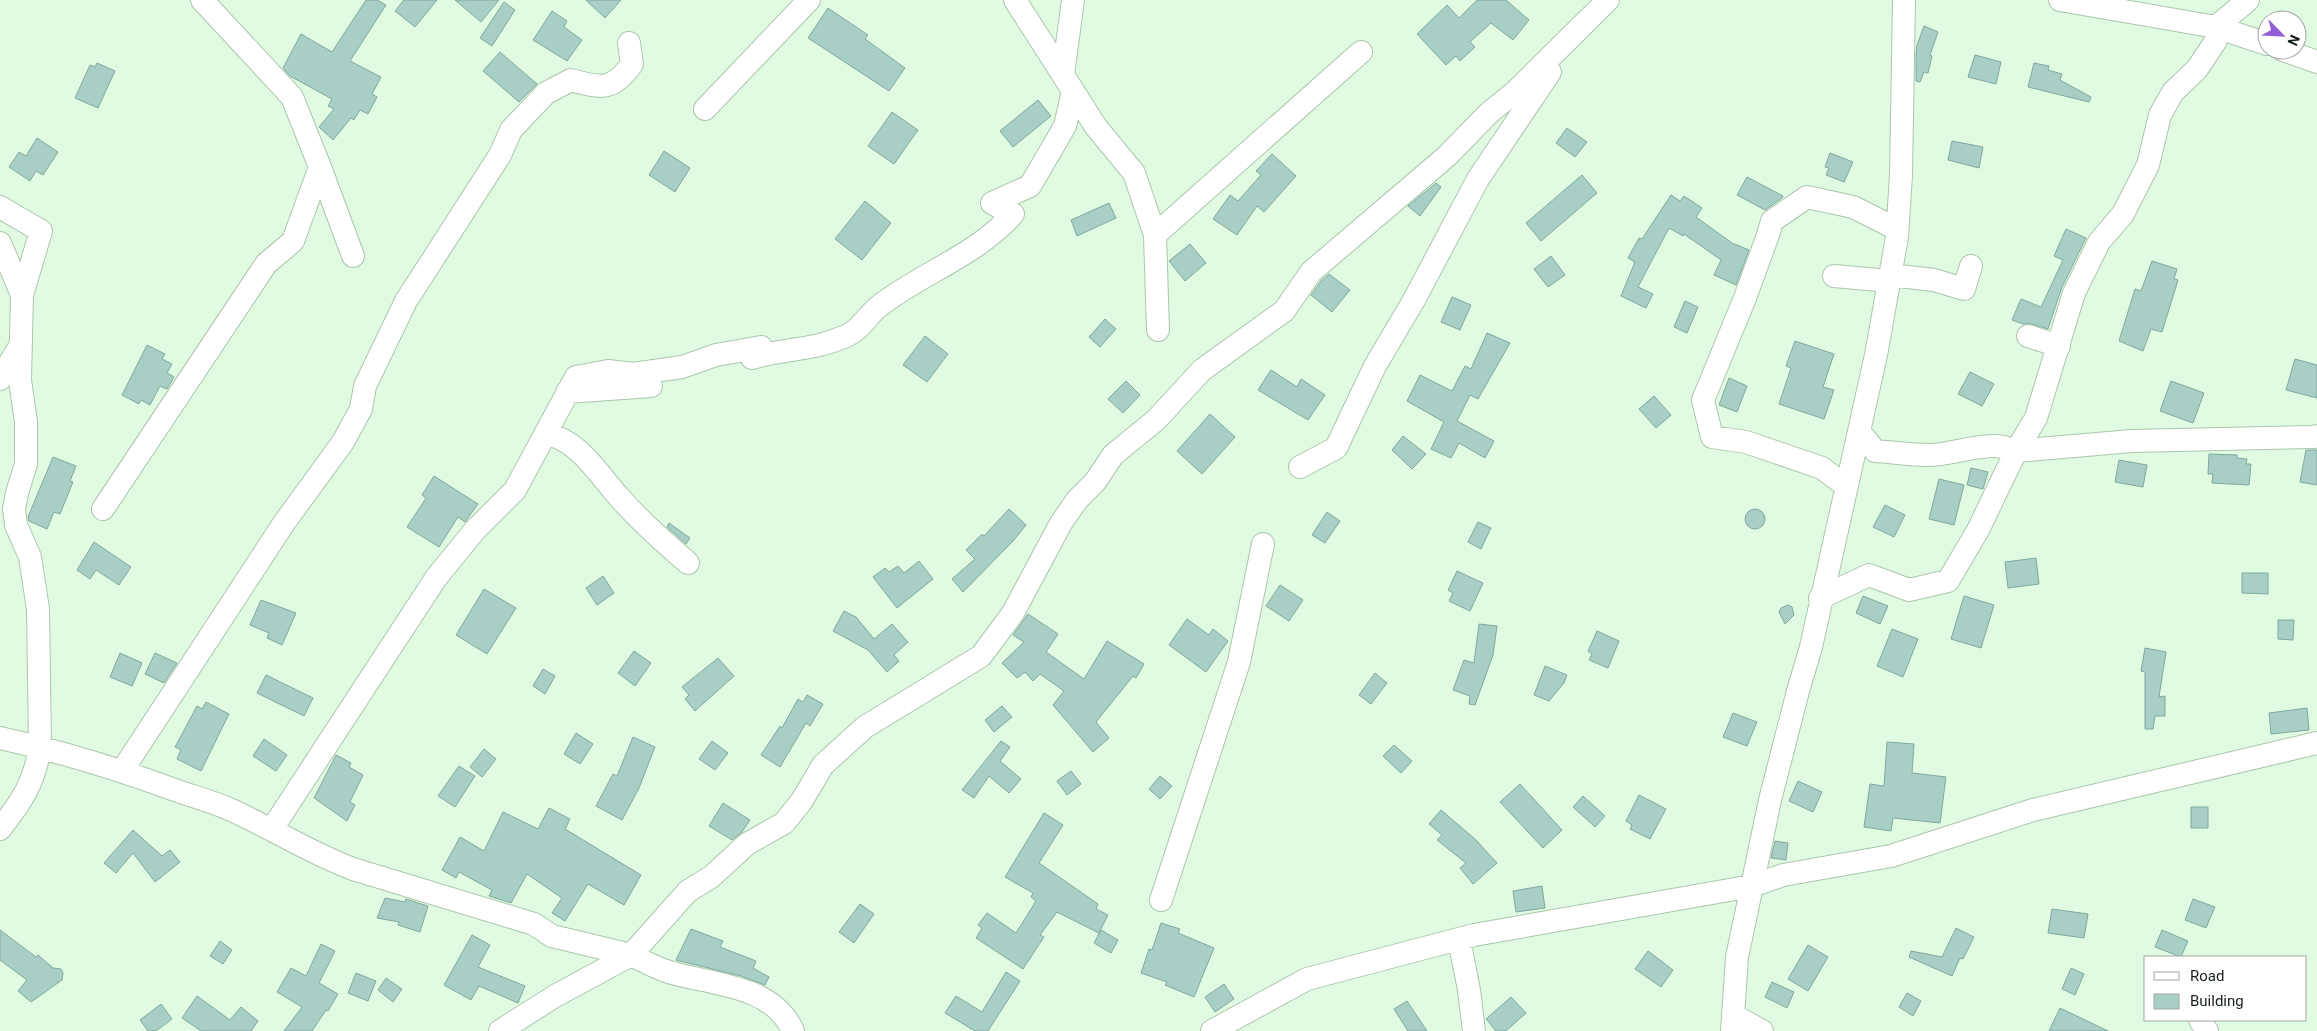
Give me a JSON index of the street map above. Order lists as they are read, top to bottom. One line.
{"legend":["Road","Building"],"north":"bottom right"}
